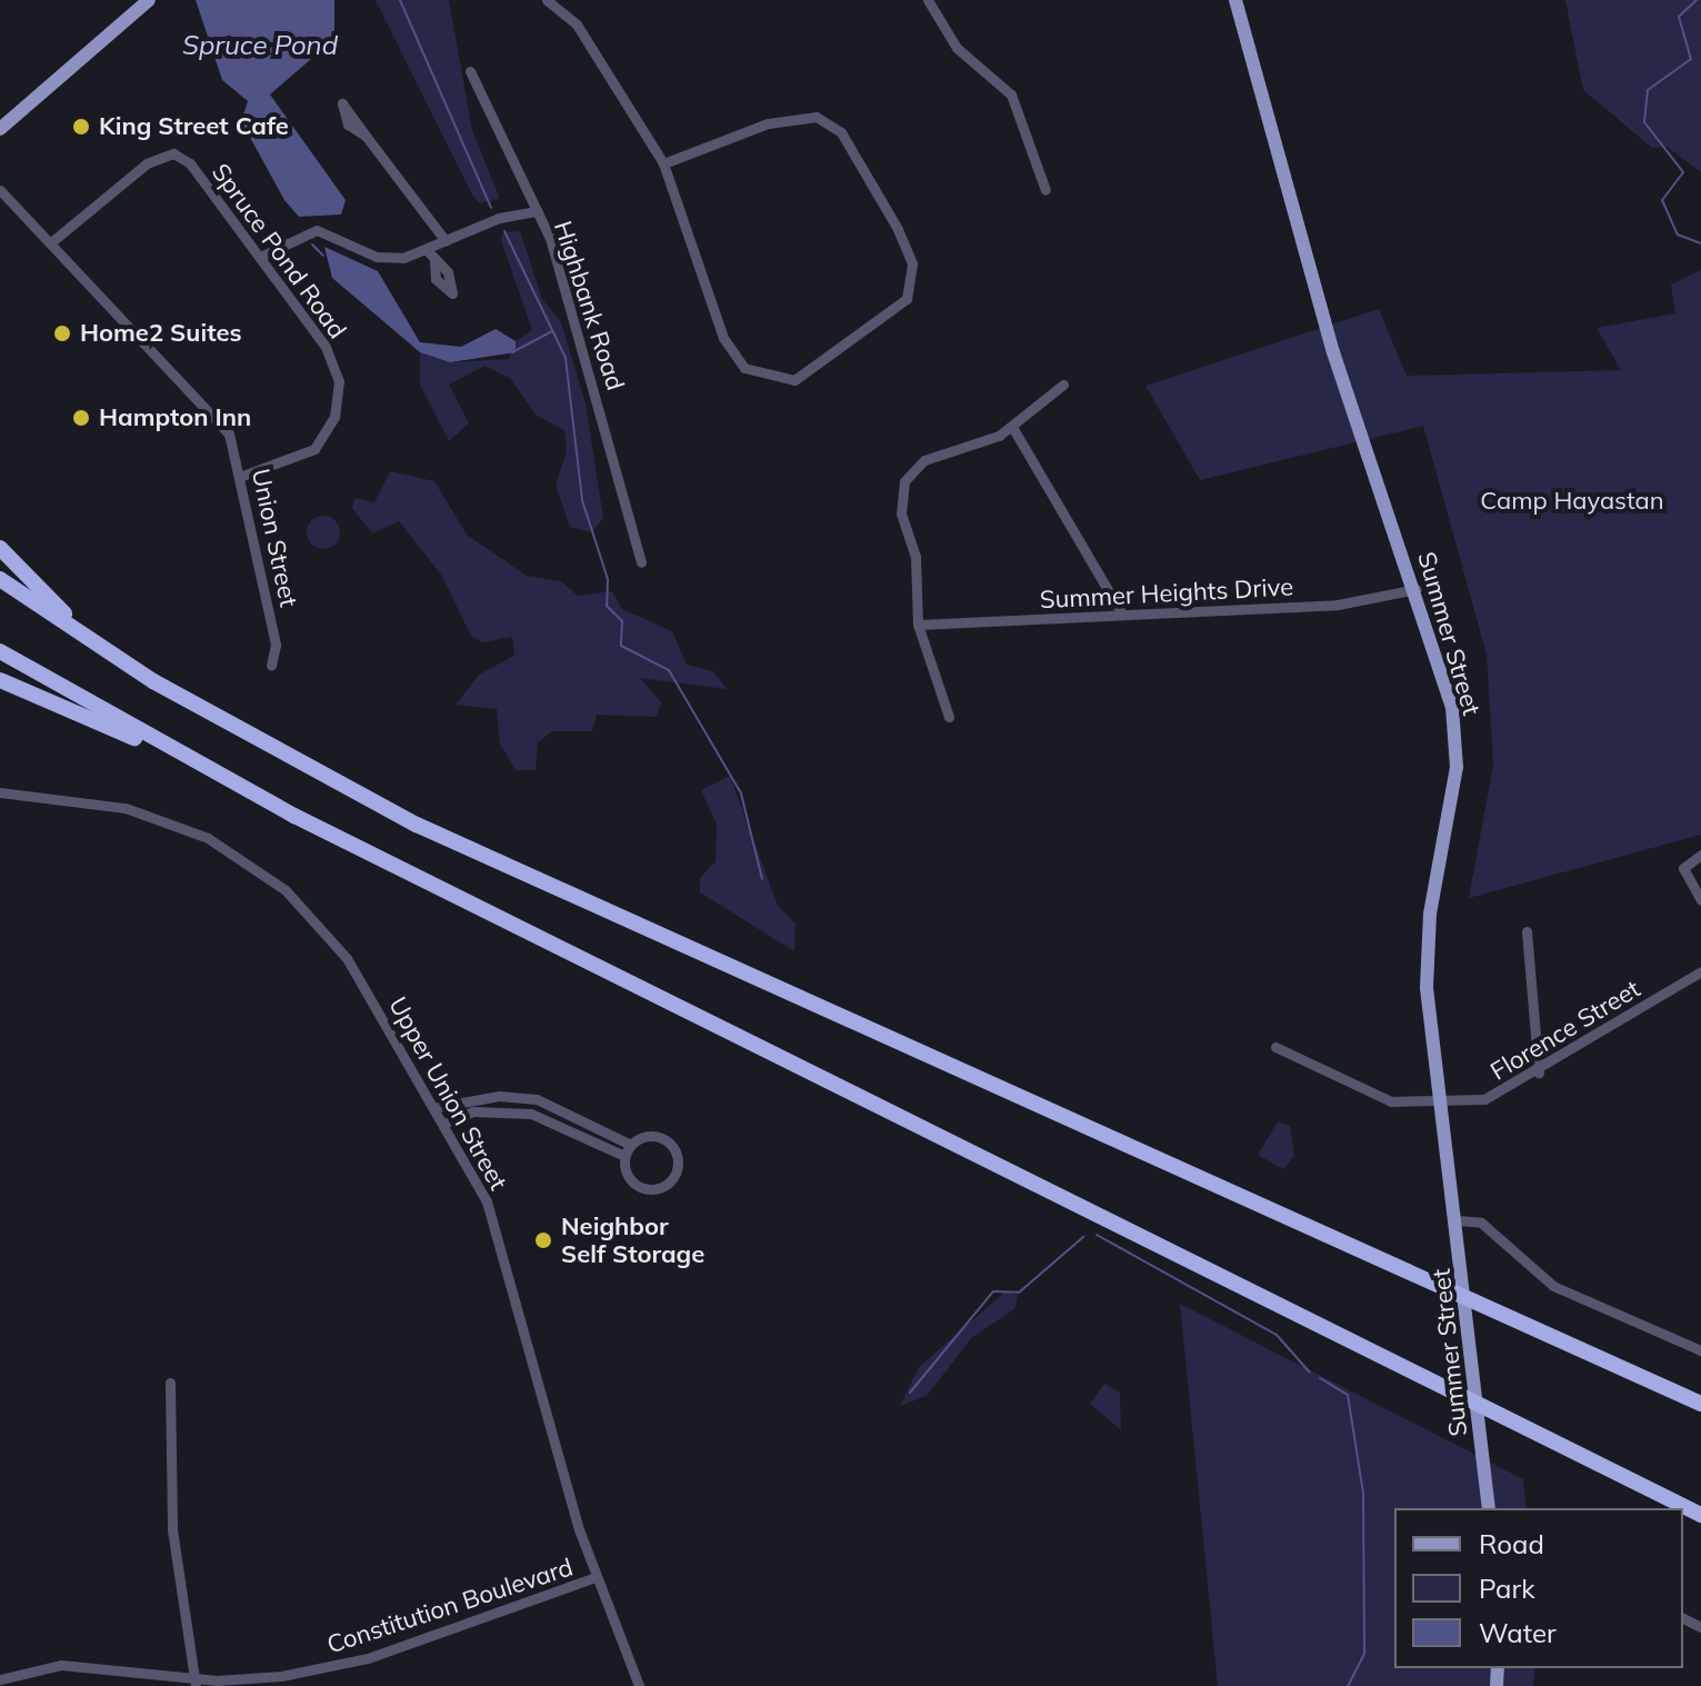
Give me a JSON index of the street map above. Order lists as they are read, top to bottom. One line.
{"streets":{"main road":["Summer Street"],"street":["Spruce Pond Road","Highbank Road","Union Street","Summer Heights Drive","Florence Street","Upper Union Street","Constitution Boulevard"]},"crossings":[["Spruce Pond Road","Union Street"],["Summer Heights Drive","Summer Street"],["Summer Street","Florence Street"],["Upper Union Street","Constitution Boulevard"]],"water":["Spruce Pond"],"parks":["Camp Hayastan"],"places":["King Street Cafe","Home2 Suites","Hampton Inn","Neighbor Self Storage"],"legend":["Road","Park","Water"]}
